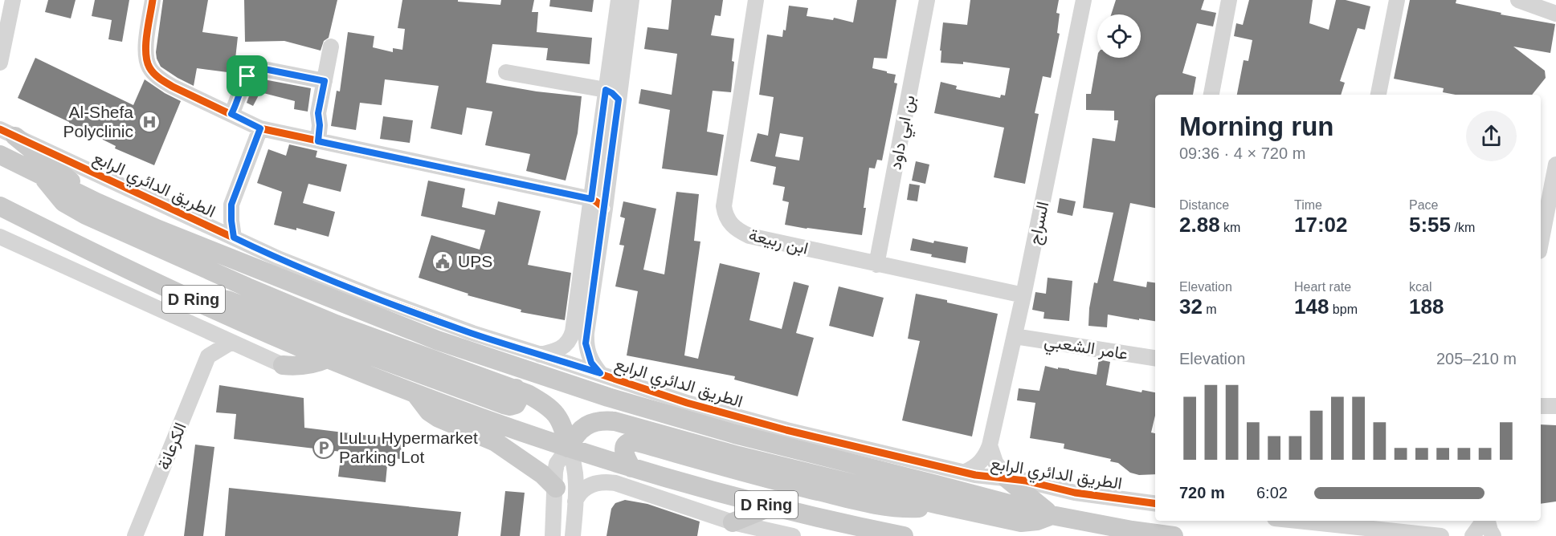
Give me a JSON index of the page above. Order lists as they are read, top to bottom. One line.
{"streets":{"main road":["الطريق الدائري الرابع","D Ring"],"street":["بن ابي داود","السراج","ابن ربيعة","عامر الشعبي","الكرعانة"]},"crossings":[["بن ابي داود","ابن ربيعة"],["الطريق الدائري الرابع","السراج"],["السراج","ابن ربيعة"],["السراج","عامر الشعبي"]],"places":{"hospital":["Al-Shefa Polyclinic"],"public building":["UPS"],"parking":["LuLu Hypermarket Parking Lot"]},"page":{"heading":["Morning run","09:36 · 4 × 720 m"],"stats":[["Distance","2.88 km"],["Time","17:02"],["Pace","5:55 /km"],["Elevation","32 m"],["Heart rate","148 bpm"],["kcal","188"]],"chart":["Elevation","205–210 m"],"list":[{"name":"720 m","note":"6:02"}]}}
